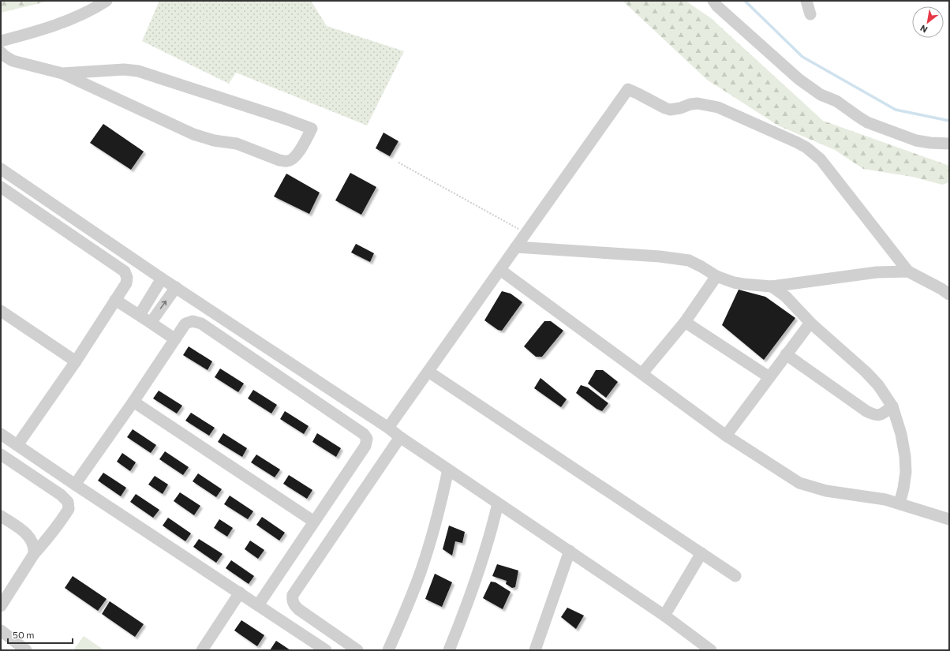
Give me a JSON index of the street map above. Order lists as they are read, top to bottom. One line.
{"scale_bar":"50 m","north":"bottom left"}
